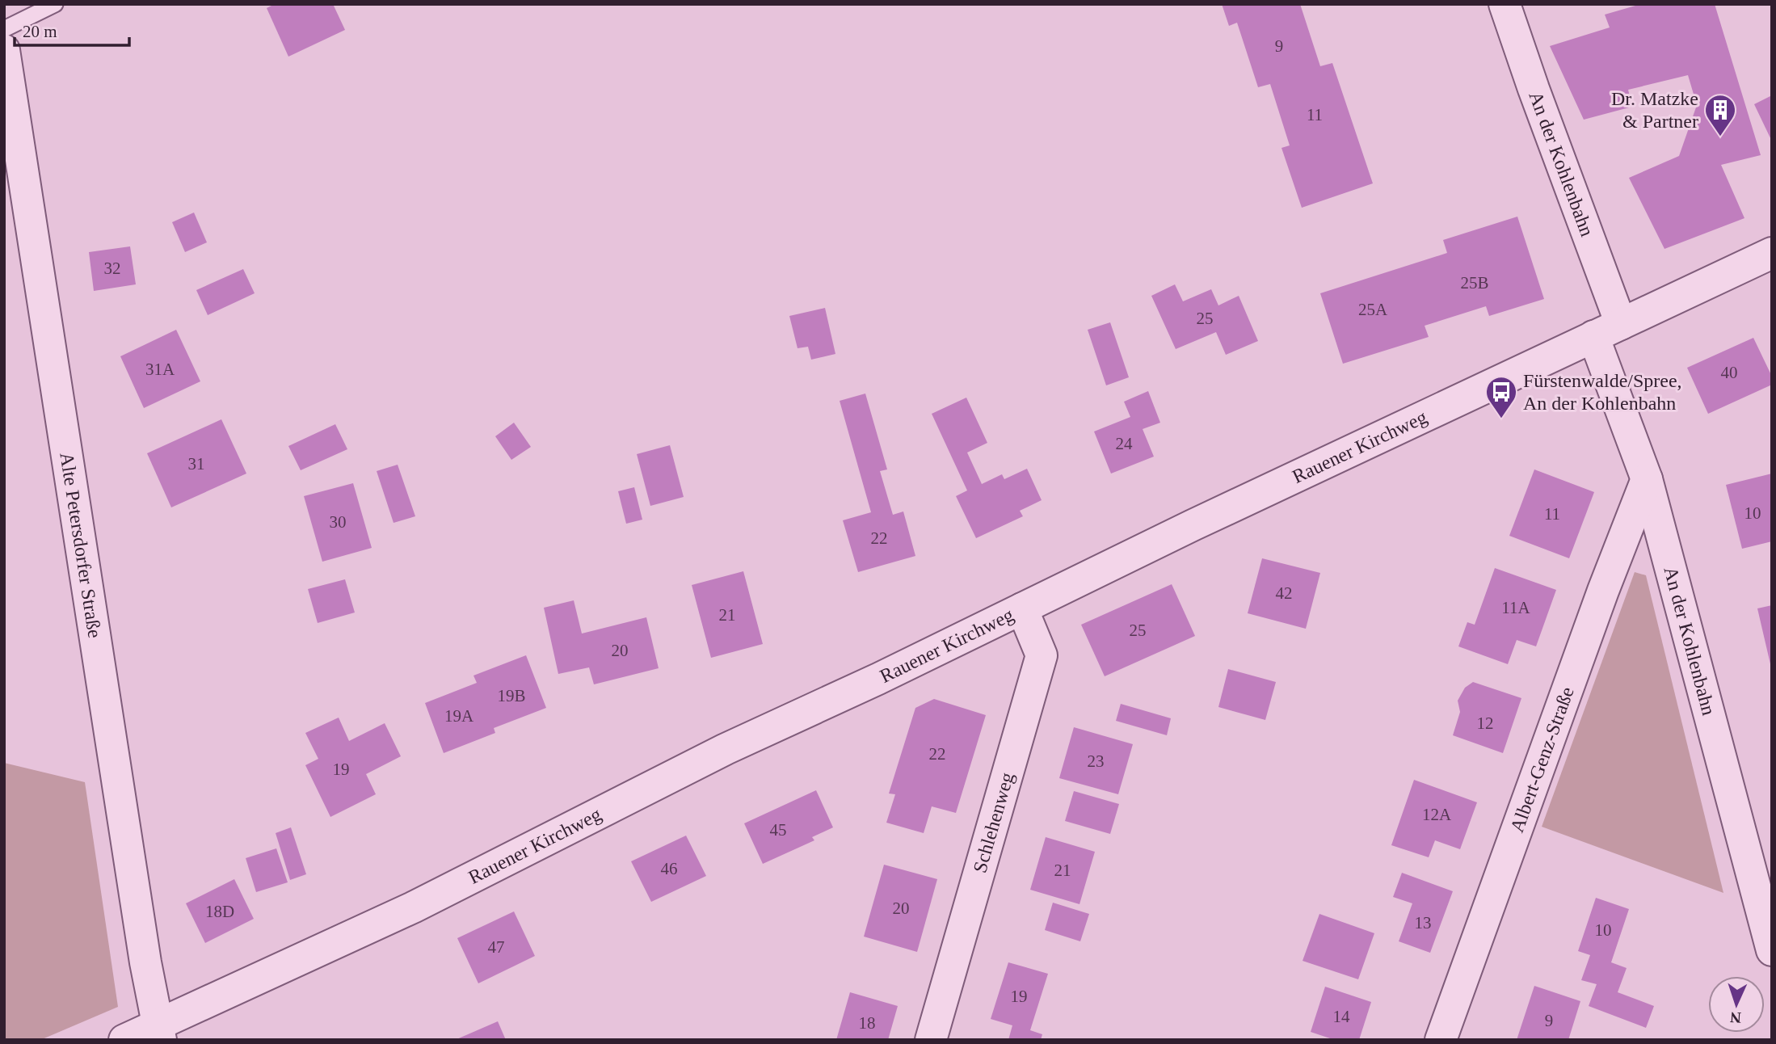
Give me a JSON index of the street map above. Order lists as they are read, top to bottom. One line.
{"streets":{"street":["An der Kohlenbahn","Rauener Kirchweg","Alte Petersdorfer Straße","Albert-Genz-Straße","Schlehenweg"]},"crossings":[["An der Kohlenbahn","Rauener Kirchweg"],["An der Kohlenbahn","Albert-Genz-Straße"],["Rauener Kirchweg","Alte Petersdorfer Straße"],["Rauener Kirchweg","Schlehenweg"]],"places":{"building":["Dr. Matzke & Partner"],"bus stop":["Fürstenwalde/Spree, An der Kohlenbahn"]},"house_numbers":["9","11","32","25B","25A","25","31A","40","24","31","10","11","30","22","42","11A","21","25","20","19B","19A","12","22","23","19","12A","45","46","21","20","18D","13","10","47","19","14","9","18"],"scale_bar":"20 m","north":"bottom"}
